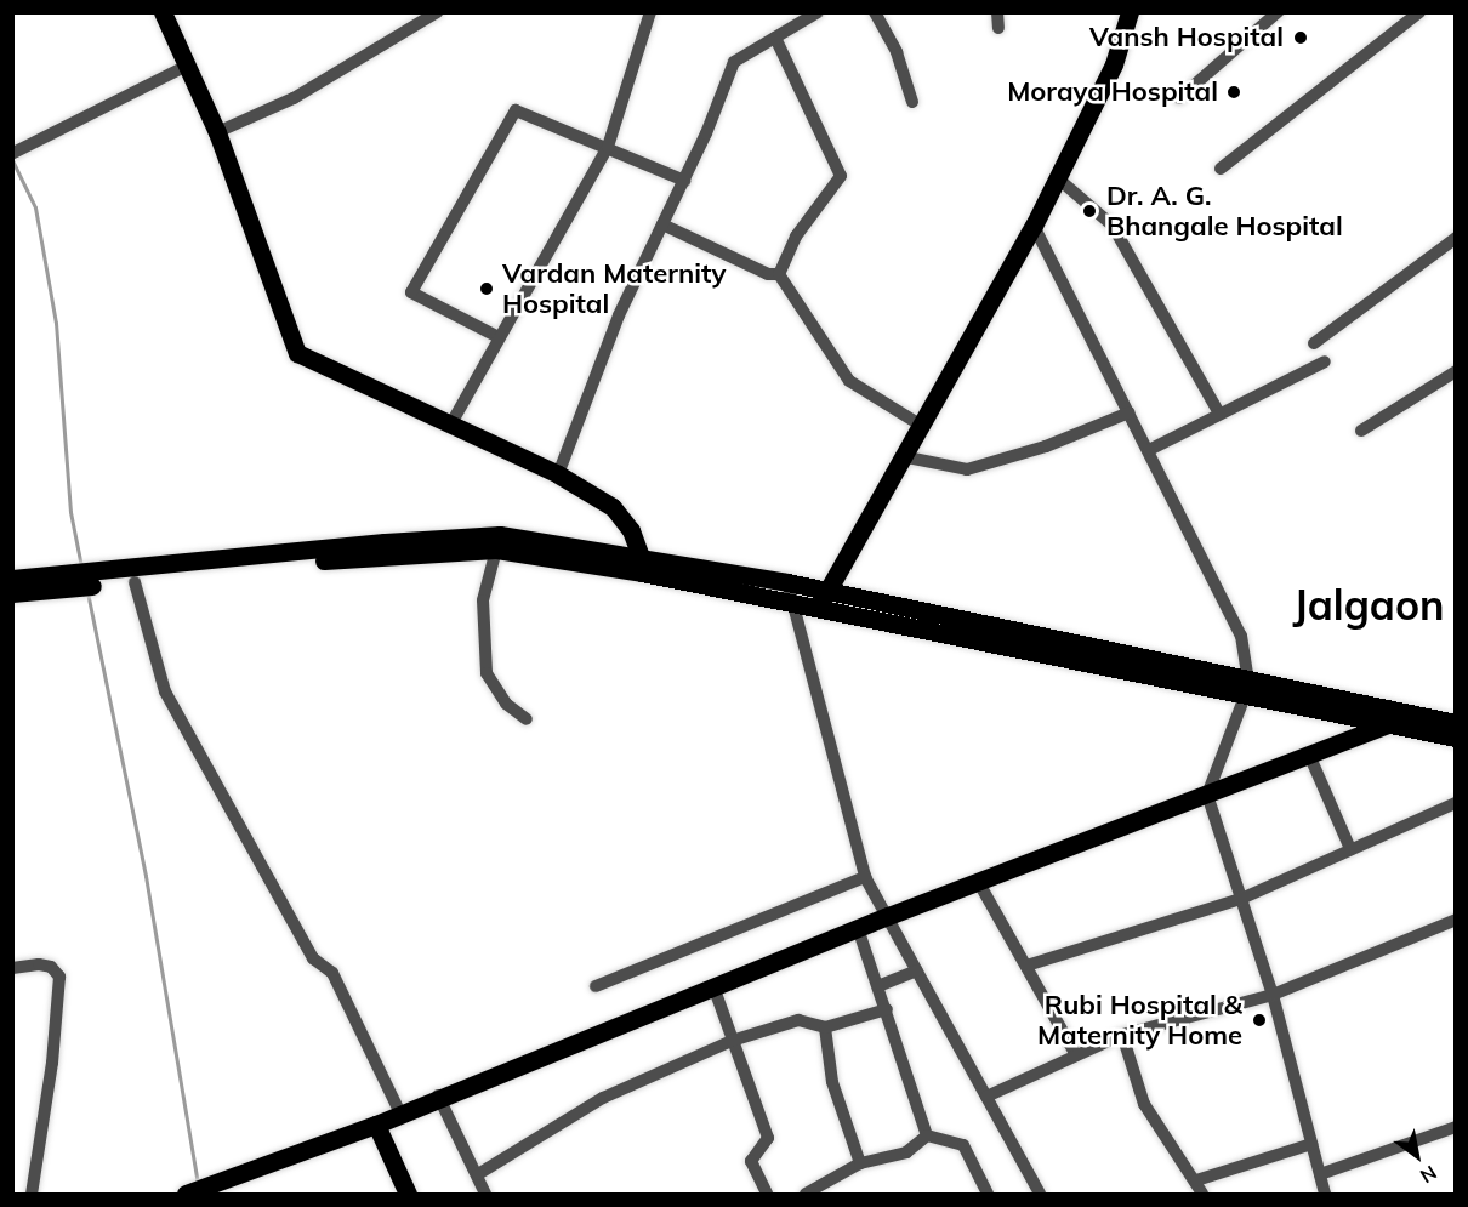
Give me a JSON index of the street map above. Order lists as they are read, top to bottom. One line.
{"districts":["Jalgaon"],"places":["Vansh Hospital","Moraya Hospital","Dr. A. G. Bhangale Hospital","Vardan Maternity Hospital","Rubi Hospital & Maternity Home"],"north":"bottom right"}
